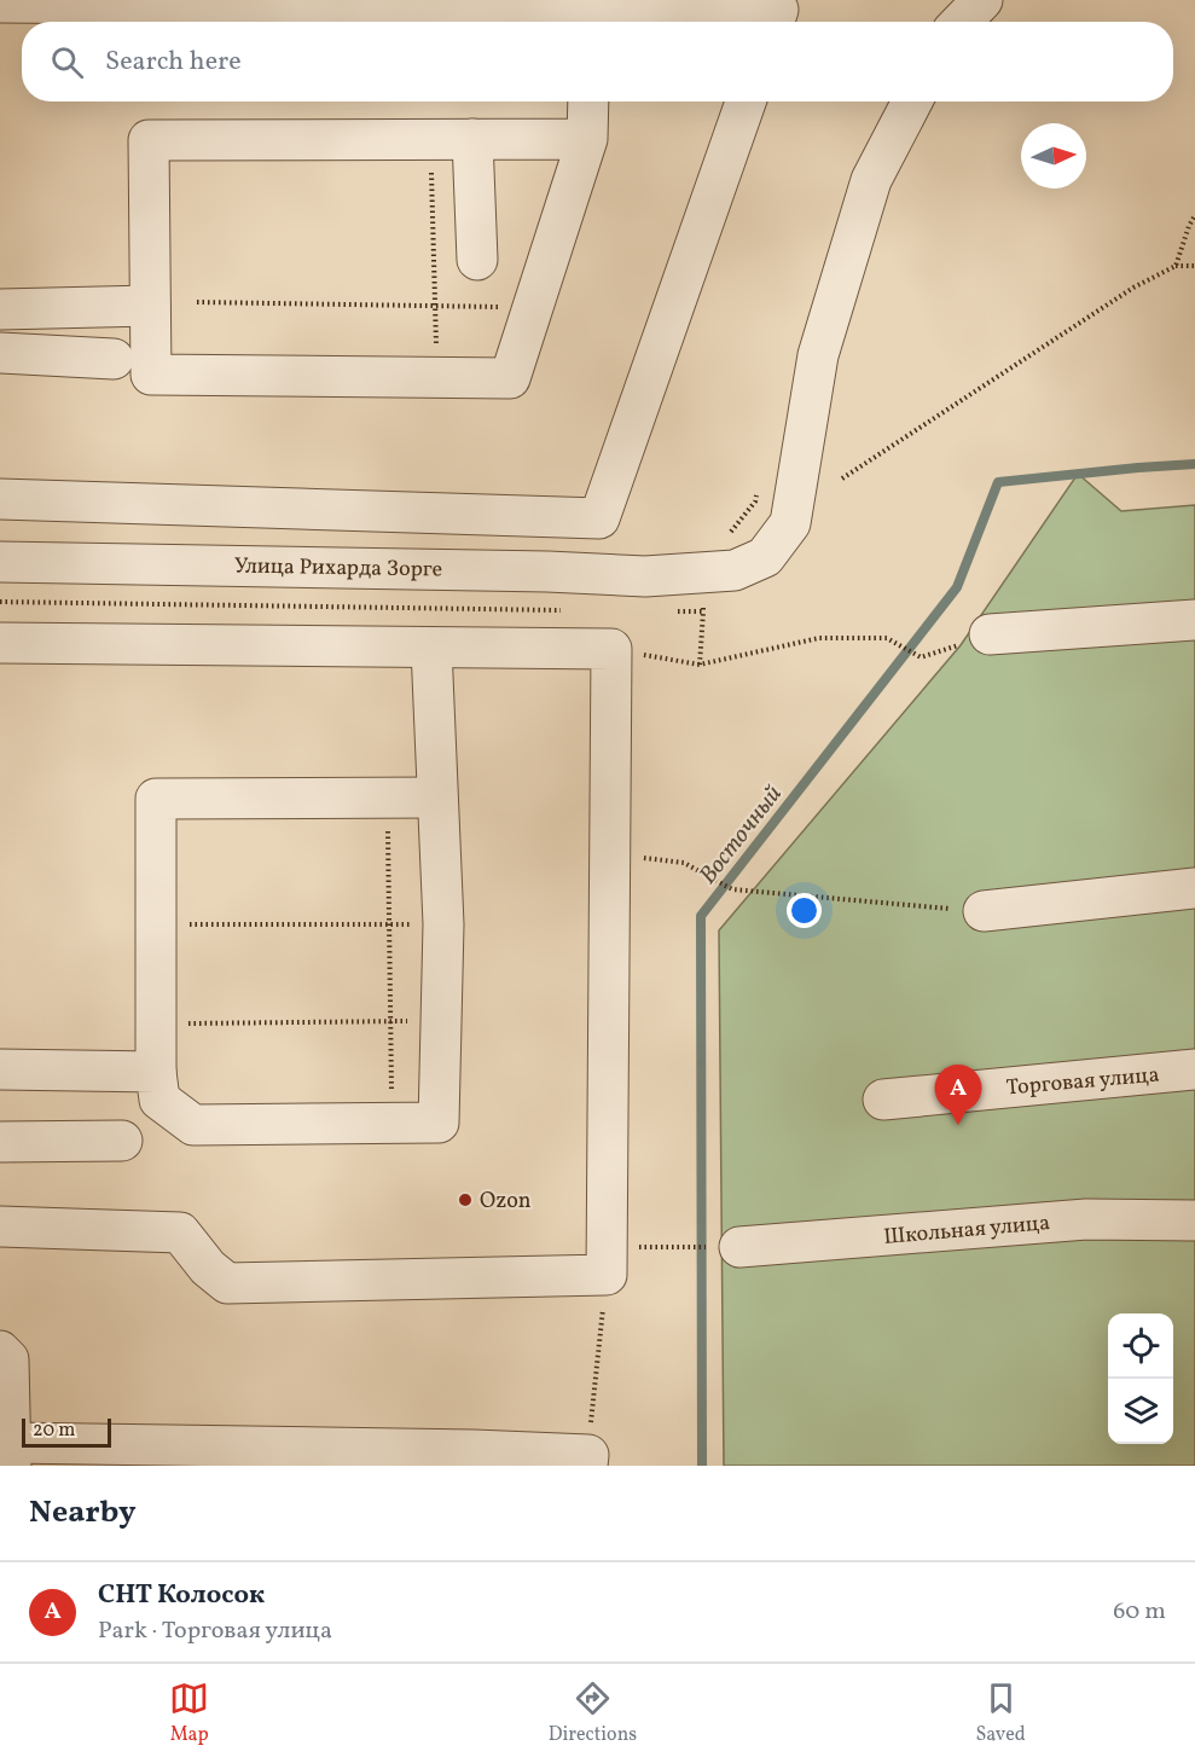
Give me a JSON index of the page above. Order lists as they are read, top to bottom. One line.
{"streets":{"street":["Улица Рихарда Зорге","Торговая улица","Школьная улица"]},"water":["Восточный"],"places":["Ozon"],"scale_bar":"20 m","north":"right","page":{"search":"Search here","pins":"A","scale":"20 m","heading":"Nearby","list":[{"mark":"A","name":"СНТ Колосок","note":"Park · Торговая улица","value":"60 m"}],"nav":["Map","Directions","Saved"]}}
